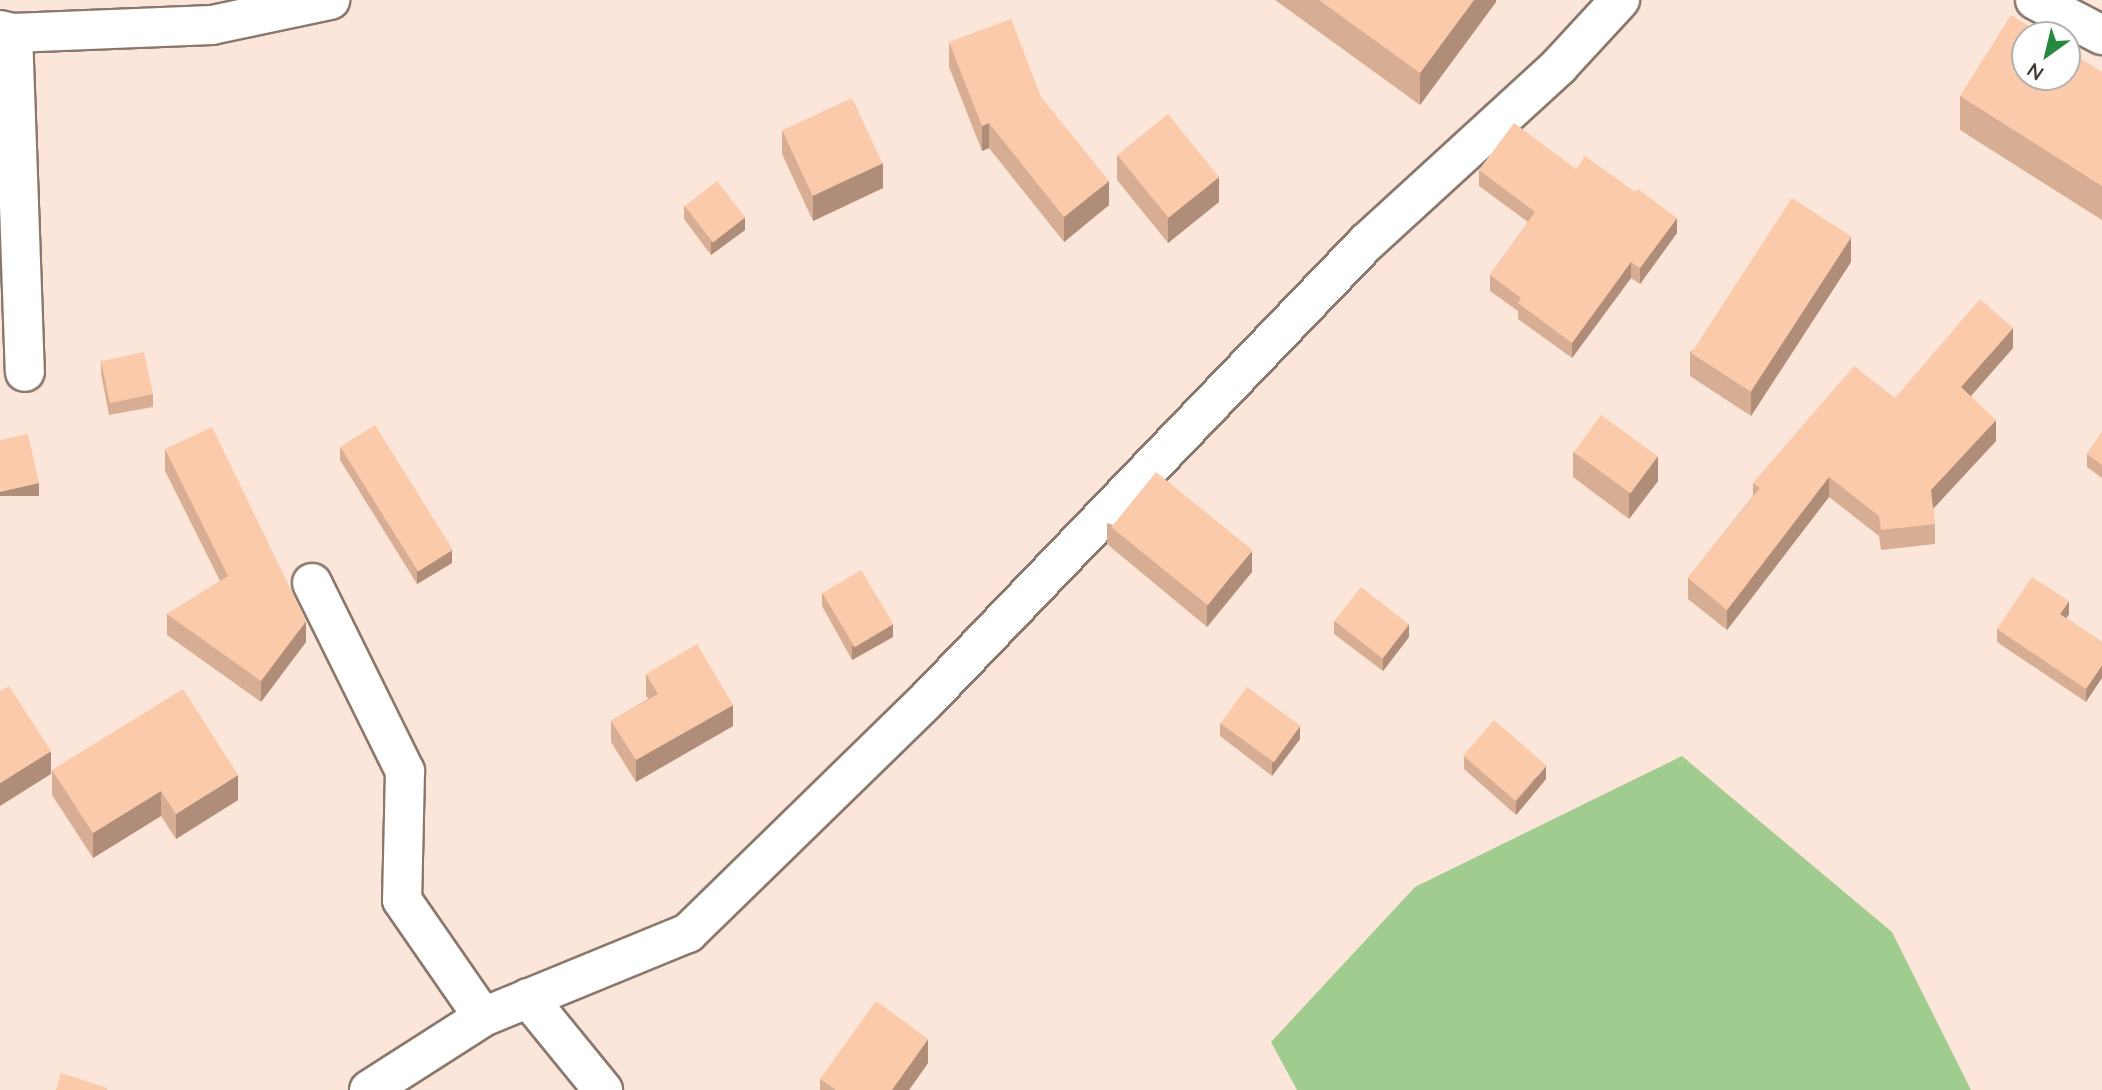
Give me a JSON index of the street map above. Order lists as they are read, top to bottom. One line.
{"north":"bottom left"}
